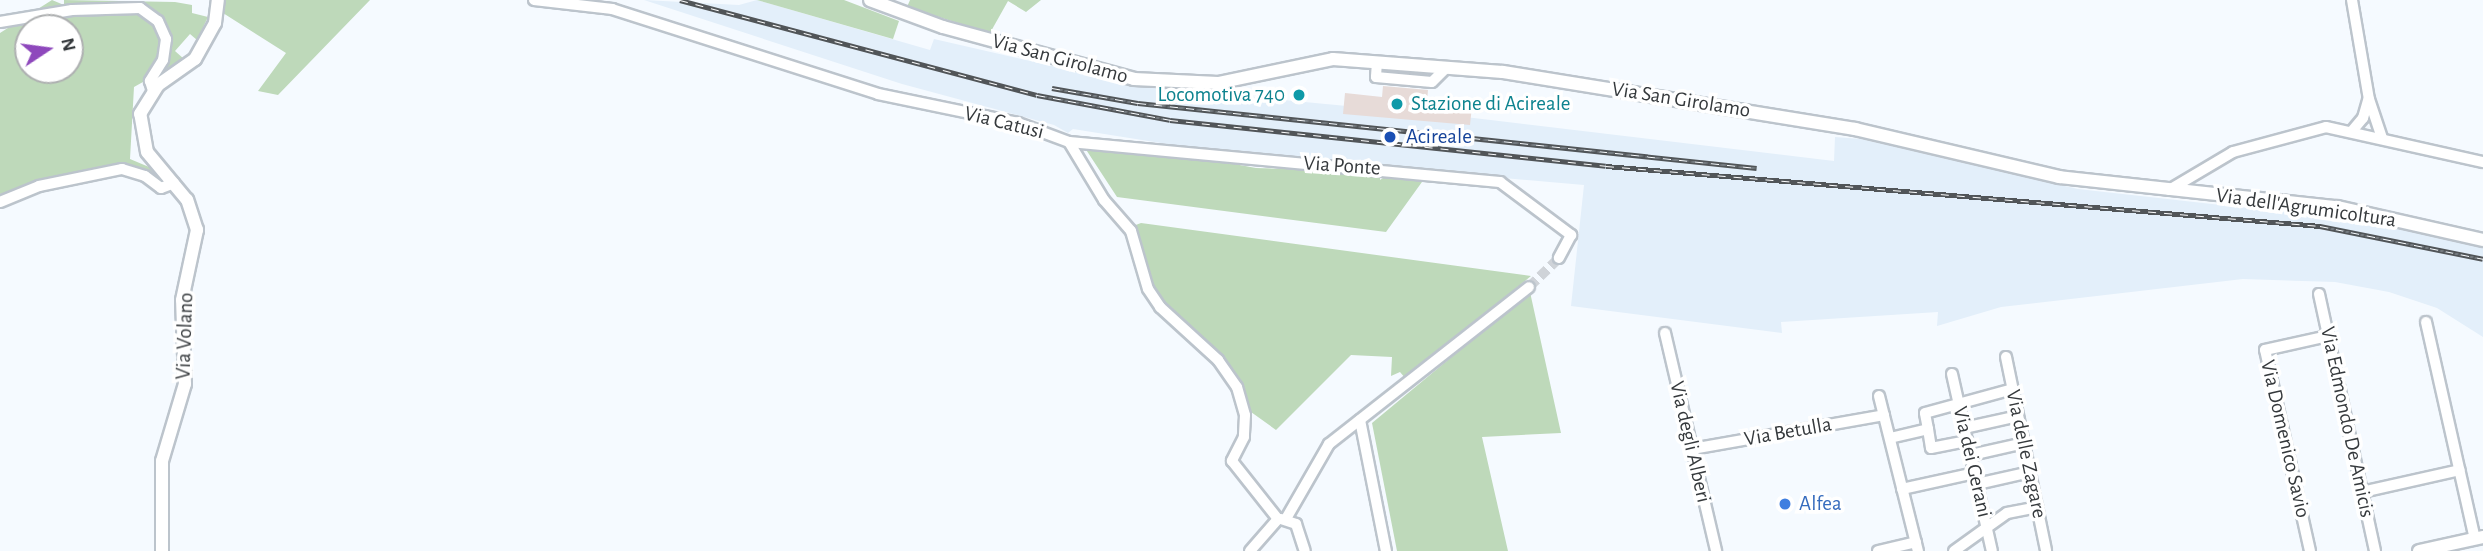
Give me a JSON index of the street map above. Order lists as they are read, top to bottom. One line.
{"streets":{"street":["Via San Girolamo","Via Catusi","Via Ponte","Via dell'Agrumicoltura","Via Volano","Via Edmondo De Amicis","Via Betulla","Via Domenico Savio","Via degli Alberi","Via delle Zagare","Via dei Gerani"]},"crossings":[["Via San Girolamo","Via dell'Agrumicoltura"],["Via Catusi","Via Ponte"],["Via Edmondo De Amicis","Via Domenico Savio"],["Via Betulla","Via degli Alberi"]],"places":["Locomotiva 740","Stazione di Acireale","Acireale","Alfea"],"north":"right"}
